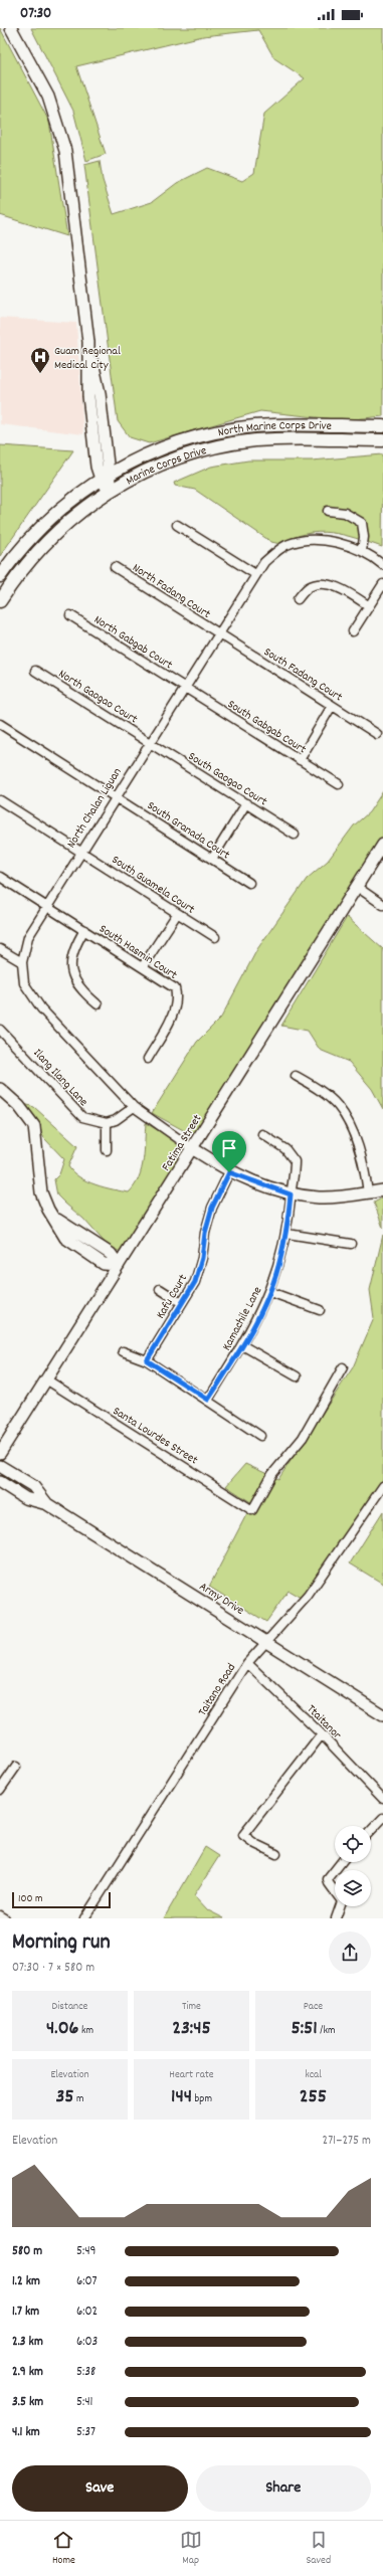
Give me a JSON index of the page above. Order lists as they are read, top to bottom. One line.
{"streets":{"main road":["North Marine Corps Drive","Marine Corps Drive","Fatima Street","Army Drive"],"street":["North Fadang Court","North Gabgab Court","South Fadang Court","North Gaogao Court","South Gabgab Court","South Gaogao Court","North Chalan Liguan","South Granada Court","South Guamela Court","South Hasmin Court","Ilang Ilang Lane","Kafu Court","Kamachile Lane","Santa Lourdes Street","Taitano Road","Ttaitanor"]},"crossings":[["North Fadang Court","South Fadang Court"],["North Fadang Court","North Chalan Liguan"],["North Gabgab Court","South Gabgab Court"],["North Gabgab Court","North Chalan Liguan"],["South Fadang Court","North Chalan Liguan"],["North Gaogao Court","South Gaogao Court"],["North Gaogao Court","North Chalan Liguan"],["South Gabgab Court","North Chalan Liguan"],["South Gaogao Court","North Chalan Liguan"],["North Chalan Liguan","South Granada Court"],["North Chalan Liguan","South Guamela Court"],["North Chalan Liguan","South Hasmin Court"],["North Chalan Liguan","Fatima Street"],["Fatima Street","Santa Lourdes Street"],["Army Drive","Taitano Road"],["Taitano Road","Ttaitanor"]],"places":{"hospital":["Guam Regional Medical City"]},"scale_bar":"100 m","page":{"status":"07:30","scale":"100 m","heading":["Morning run","07:30 · 7 × 580 m"],"stats":[["Distance","4.06 km"],["Time","23:45"],["Pace","5:51 /km"],["Elevation","35 m"],["Heart rate","144 bpm"],["kcal","255"]],"chart":["Elevation","271–275 m"],"list":[{"name":"580 m","note":"5:49"},{"name":"1.2 km","note":"6:07"},{"name":"1.7 km","note":"6:02"},{"name":"2.3 km","note":"6:03"},{"name":"2.9 km","note":"5:38"},{"name":"3.5 km","note":"5:41"},{"name":"4.1 km","note":"5:37"}],"buttons":["Save","Share"],"tabs":["Home","Map","Saved"]}}
